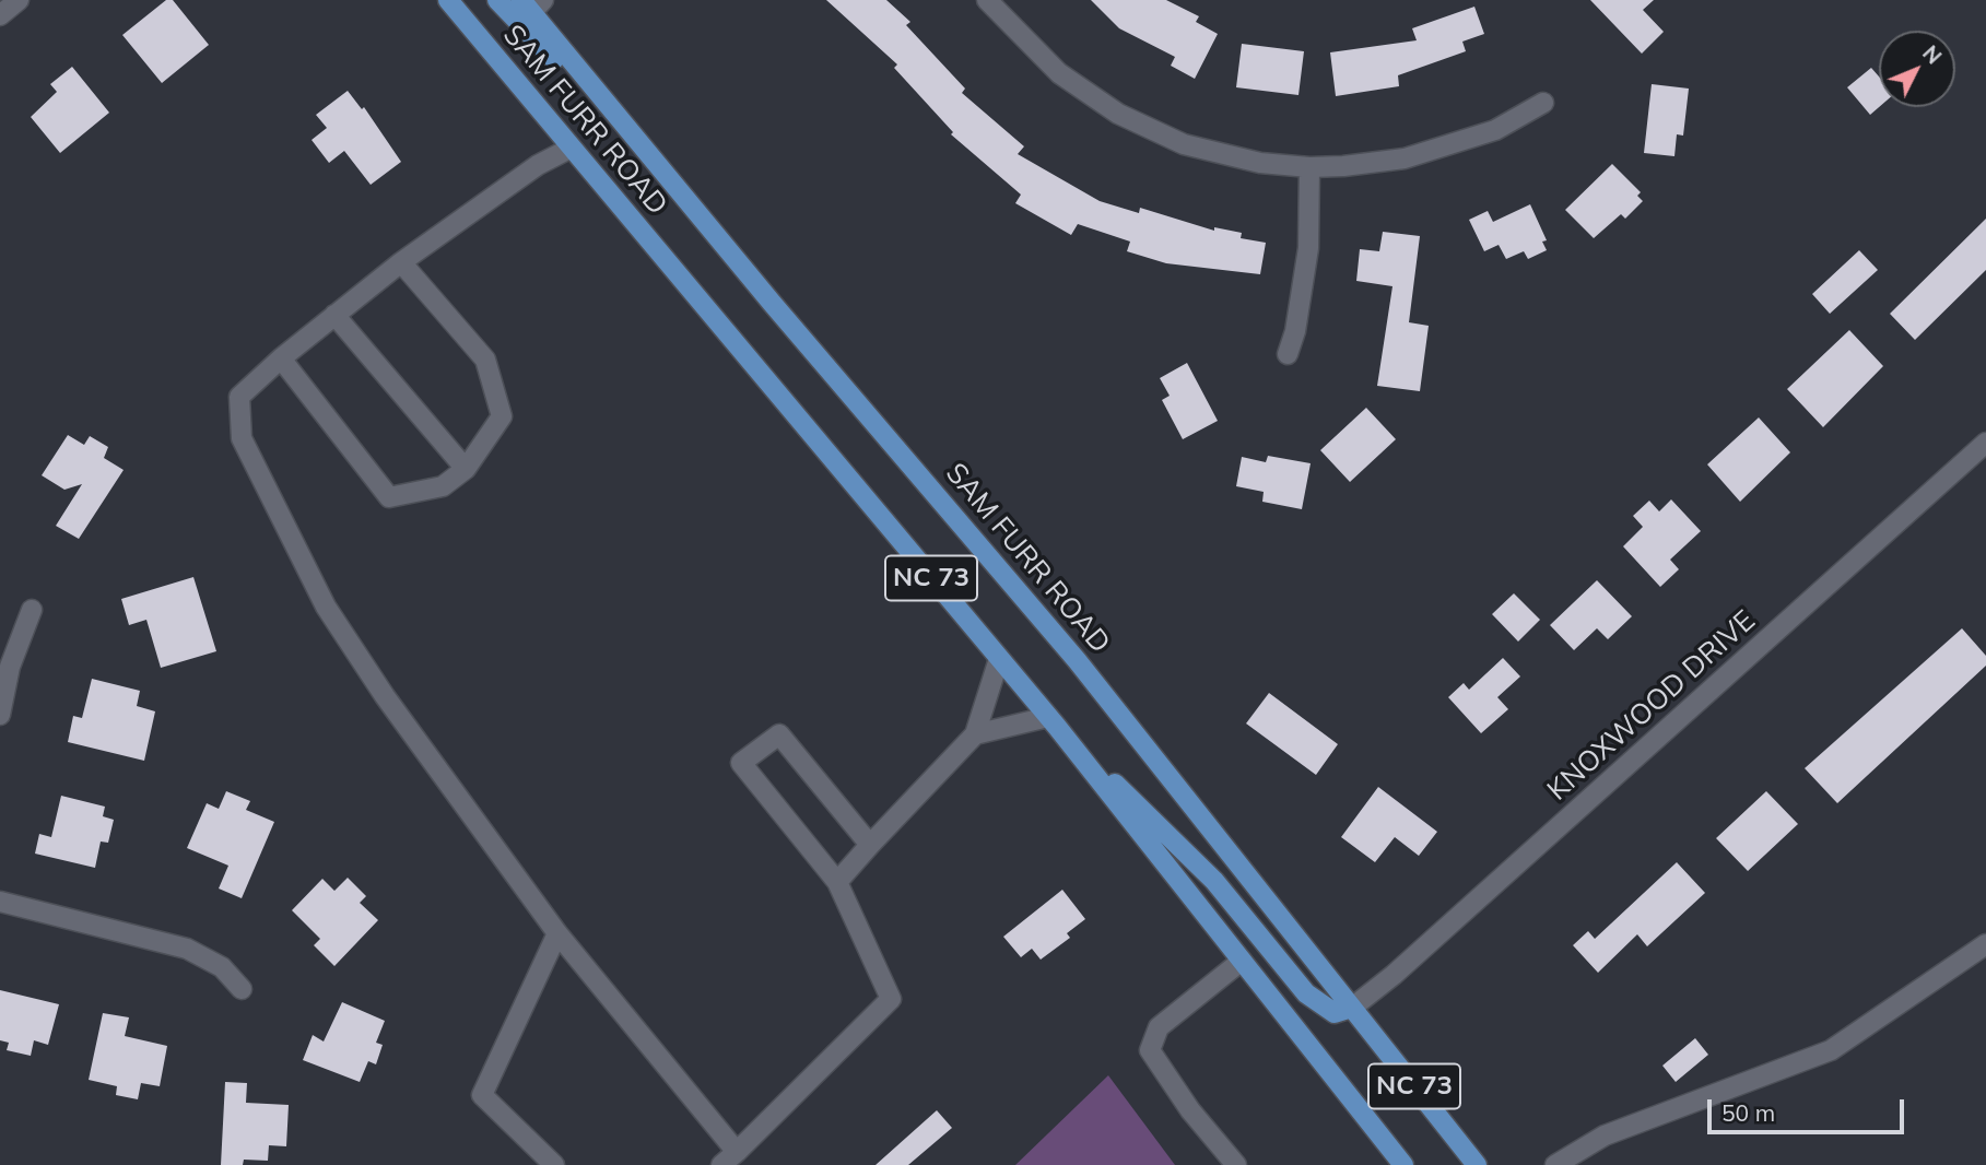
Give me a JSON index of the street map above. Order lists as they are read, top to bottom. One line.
{"streets":{"main road":["SAM FURR ROAD","NC 73"],"street":["KNOXWOOD DRIVE"]},"crossings":[["SAM FURR ROAD","KNOXWOOD DRIVE"]],"scale_bar":"50 m","north":"top right"}
